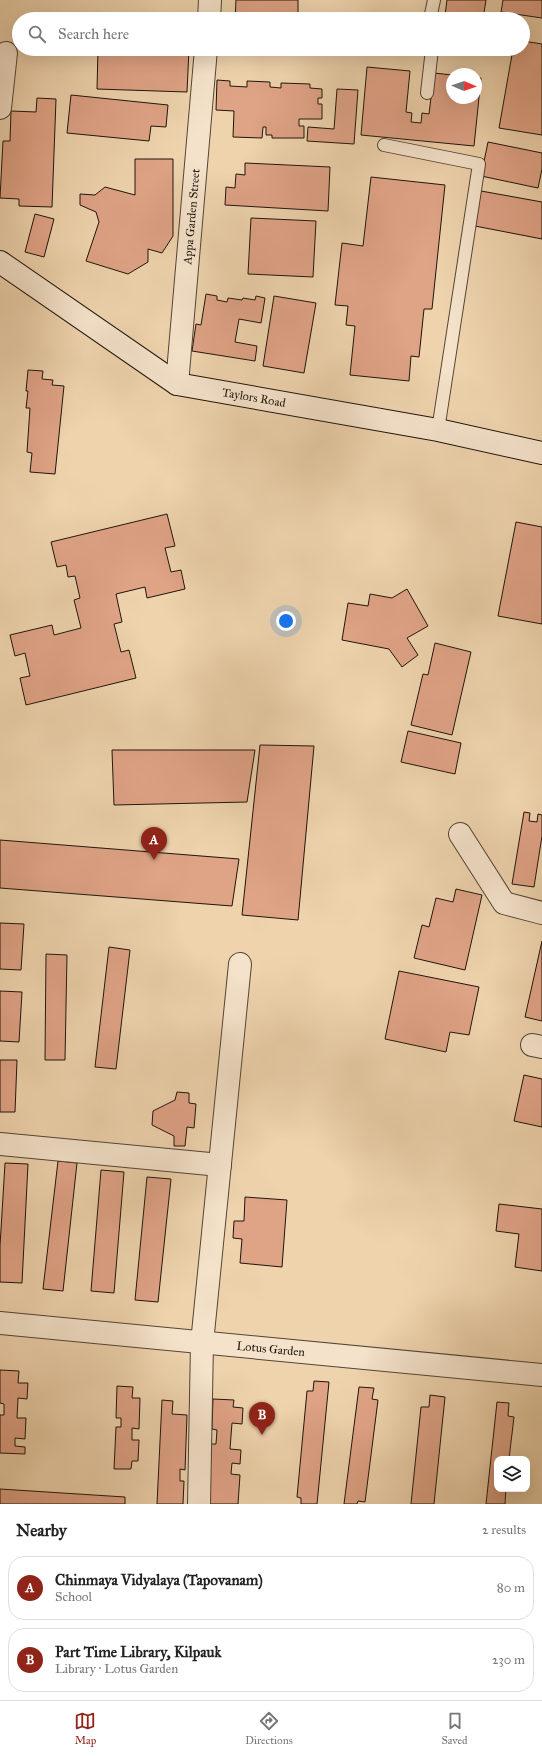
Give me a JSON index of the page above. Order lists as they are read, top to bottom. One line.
{"streets":{"street":["Appa Garden Street","Taylors Road","Lotus Garden"]},"crossings":[["Appa Garden Street","Taylors Road"]],"north":"right","page":{"search":"Search here","pins":["A","B"],"heading":["Nearby","2 results"],"list":[{"mark":"A","name":"Chinmaya Vidyalaya (Tapovanam)","note":"School","value":"80 m"},{"mark":"B","name":"Part Time Library, Kilpauk","note":"Library · Lotus Garden","value":"230 m"}],"nav":["Map","Directions","Saved"]}}
